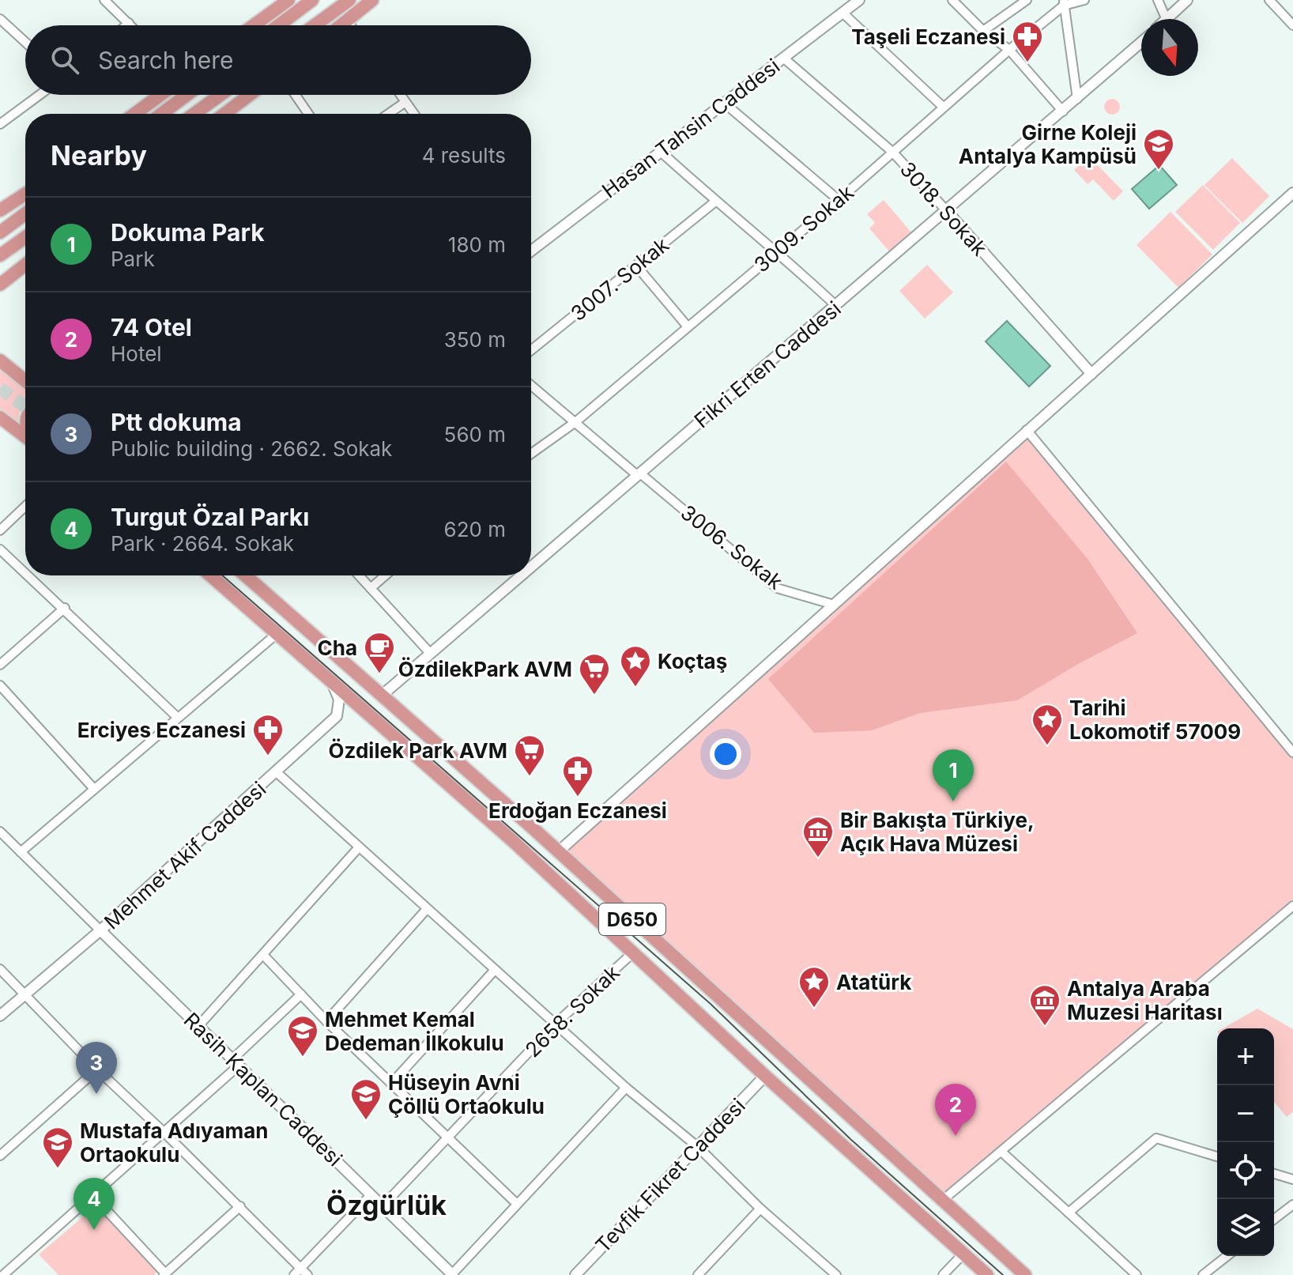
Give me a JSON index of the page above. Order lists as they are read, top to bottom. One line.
{"streets":{"highway":["D650"],"street":["Hasan Tahsin Caddesi","3018. Sokak","3009. Sokak","3007. Sokak","Fikri Erten Caddesi","3006. Sokak","Mehmet Akif Caddesi","2658. Sokak","Rasih Kaplan Caddesi","Tevfik Fikret Caddesi"]},"crossings":[["Hasan Tahsin Caddesi","3018. Sokak"],["3018. Sokak","3009. Sokak"],["3018. Sokak","Fikri Erten Caddesi"],["3009. Sokak","3006. Sokak"],["Fikri Erten Caddesi","3006. Sokak"],["Fikri Erten Caddesi","D650"],["Mehmet Akif Caddesi","D650"],["Mehmet Akif Caddesi","Rasih Kaplan Caddesi"],["D650","2658. Sokak"],["D650","Tevfik Fikret Caddesi"],["2658. Sokak","Rasih Kaplan Caddesi"]],"districts":["Özgürlük"],"places":{"pharmacy":["Taşeli Eczanesi","Erciyes Eczanesi","Erdoğan Eczanesi"],"school or university":["Girne Koleji Antalya Kampüsü","Mehmet Kemal Dedeman İlkokulu","Hüseyin Avni Çöllü Ortaokulu","Mustafa Adıyaman Ortaokulu"],"cafe":["Cha"],"place":["Koçtaş","Tarihi Lokomotif 57009","Atatürk"],"supermarket":["ÖzdilekPark AVM","Özdilek Park AVM"],"museum":["Bir Bakışta Türkiye, Açık Hava Müzesi","Antalya Araba Muzesi Haritası"]},"north":"bottom","page":{"search":"Search here","heading":["Nearby","4 results"],"list":[{"mark":"1","name":"Dokuma Park","note":"Park","value":"180 m"},{"mark":"2","name":"74 Otel","note":"Hotel","value":"350 m"},{"mark":"3","name":"Ptt dokuma","note":"Public building · 2662. Sokak","value":"560 m"},{"mark":"4","name":"Turgut Özal Parkı","note":"Park · 2664. Sokak","value":"620 m"}],"pins":["1","3","2","4"],"map_buttons":["+","−"]}}
